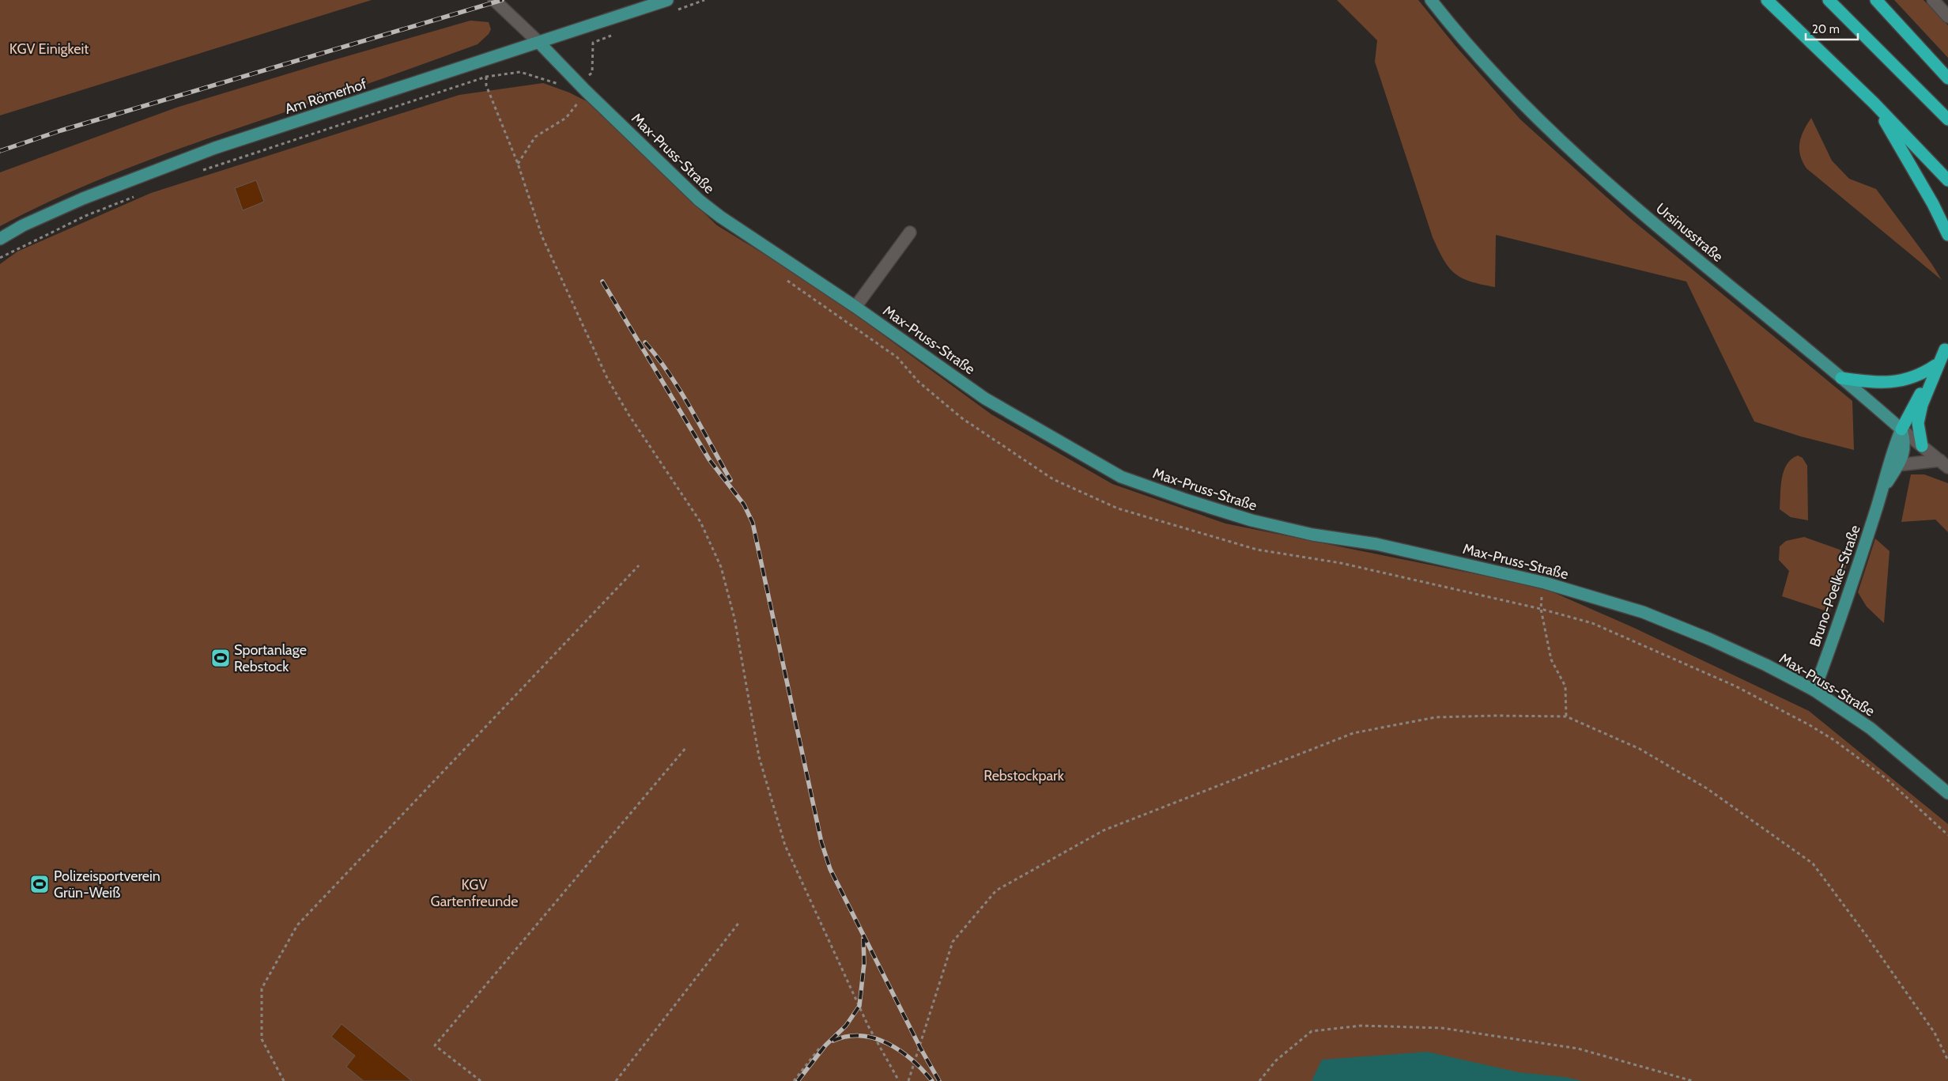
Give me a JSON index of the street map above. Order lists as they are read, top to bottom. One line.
{"streets":{"main road":["Am Römerhof","Max-Pruss-Straße","Ursinusstraße","Bruno-Poelke-Straße"]},"crossings":[["Am Römerhof","Max-Pruss-Straße"],["Max-Pruss-Straße","Bruno-Poelke-Straße"],["Ursinusstraße","Bruno-Poelke-Straße"]],"parks":["KGV Einigkeit","Rebstockpark","KGV Gartenfreunde"],"places":{"sports":["Sportanlage Rebstock","Polizeisportverein Grün-Weiß"]},"scale_bar":"20 m"}
